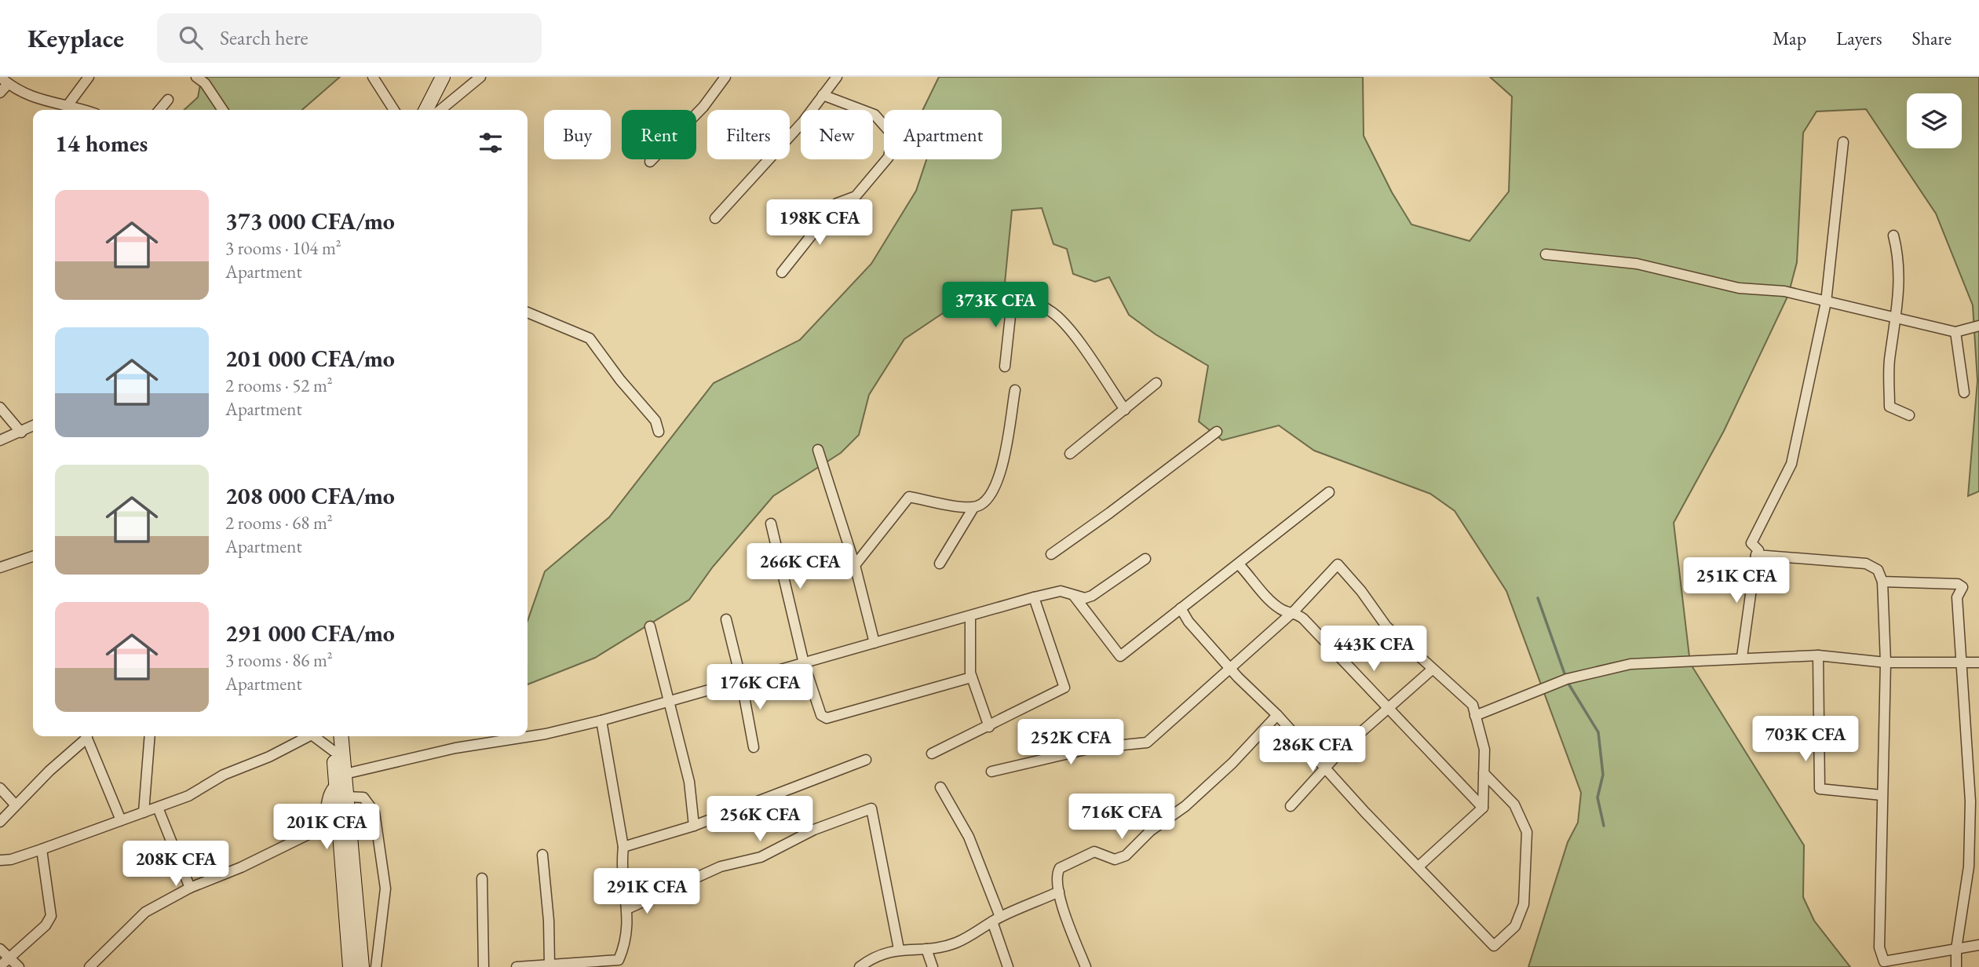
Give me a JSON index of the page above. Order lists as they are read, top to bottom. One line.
{"page":{"header":"Keyplace","search":"Search here","nav":["Map","Layers","Share"],"chip":["Buy","Rent","Filters","New","Apartment"],"heading":"14 homes","list":[{"name":"373 000 CFA/mo","note":"3 rooms · 104 m² · Apartment"},{"name":"201 000 CFA/mo","note":"2 rooms · 52 m² · Apartment"},{"name":"208 000 CFA/mo","note":"2 rooms · 68 m² · Apartment"},{"name":"291 000 CFA/mo","note":"3 rooms · 86 m² · Apartment"}],"price":["198K CFA","373K CFA","266K CFA","251K CFA","443K CFA","176K CFA","703K CFA","252K CFA","286K CFA","716K CFA","256K CFA","201K CFA","208K CFA","291K CFA"]}}
